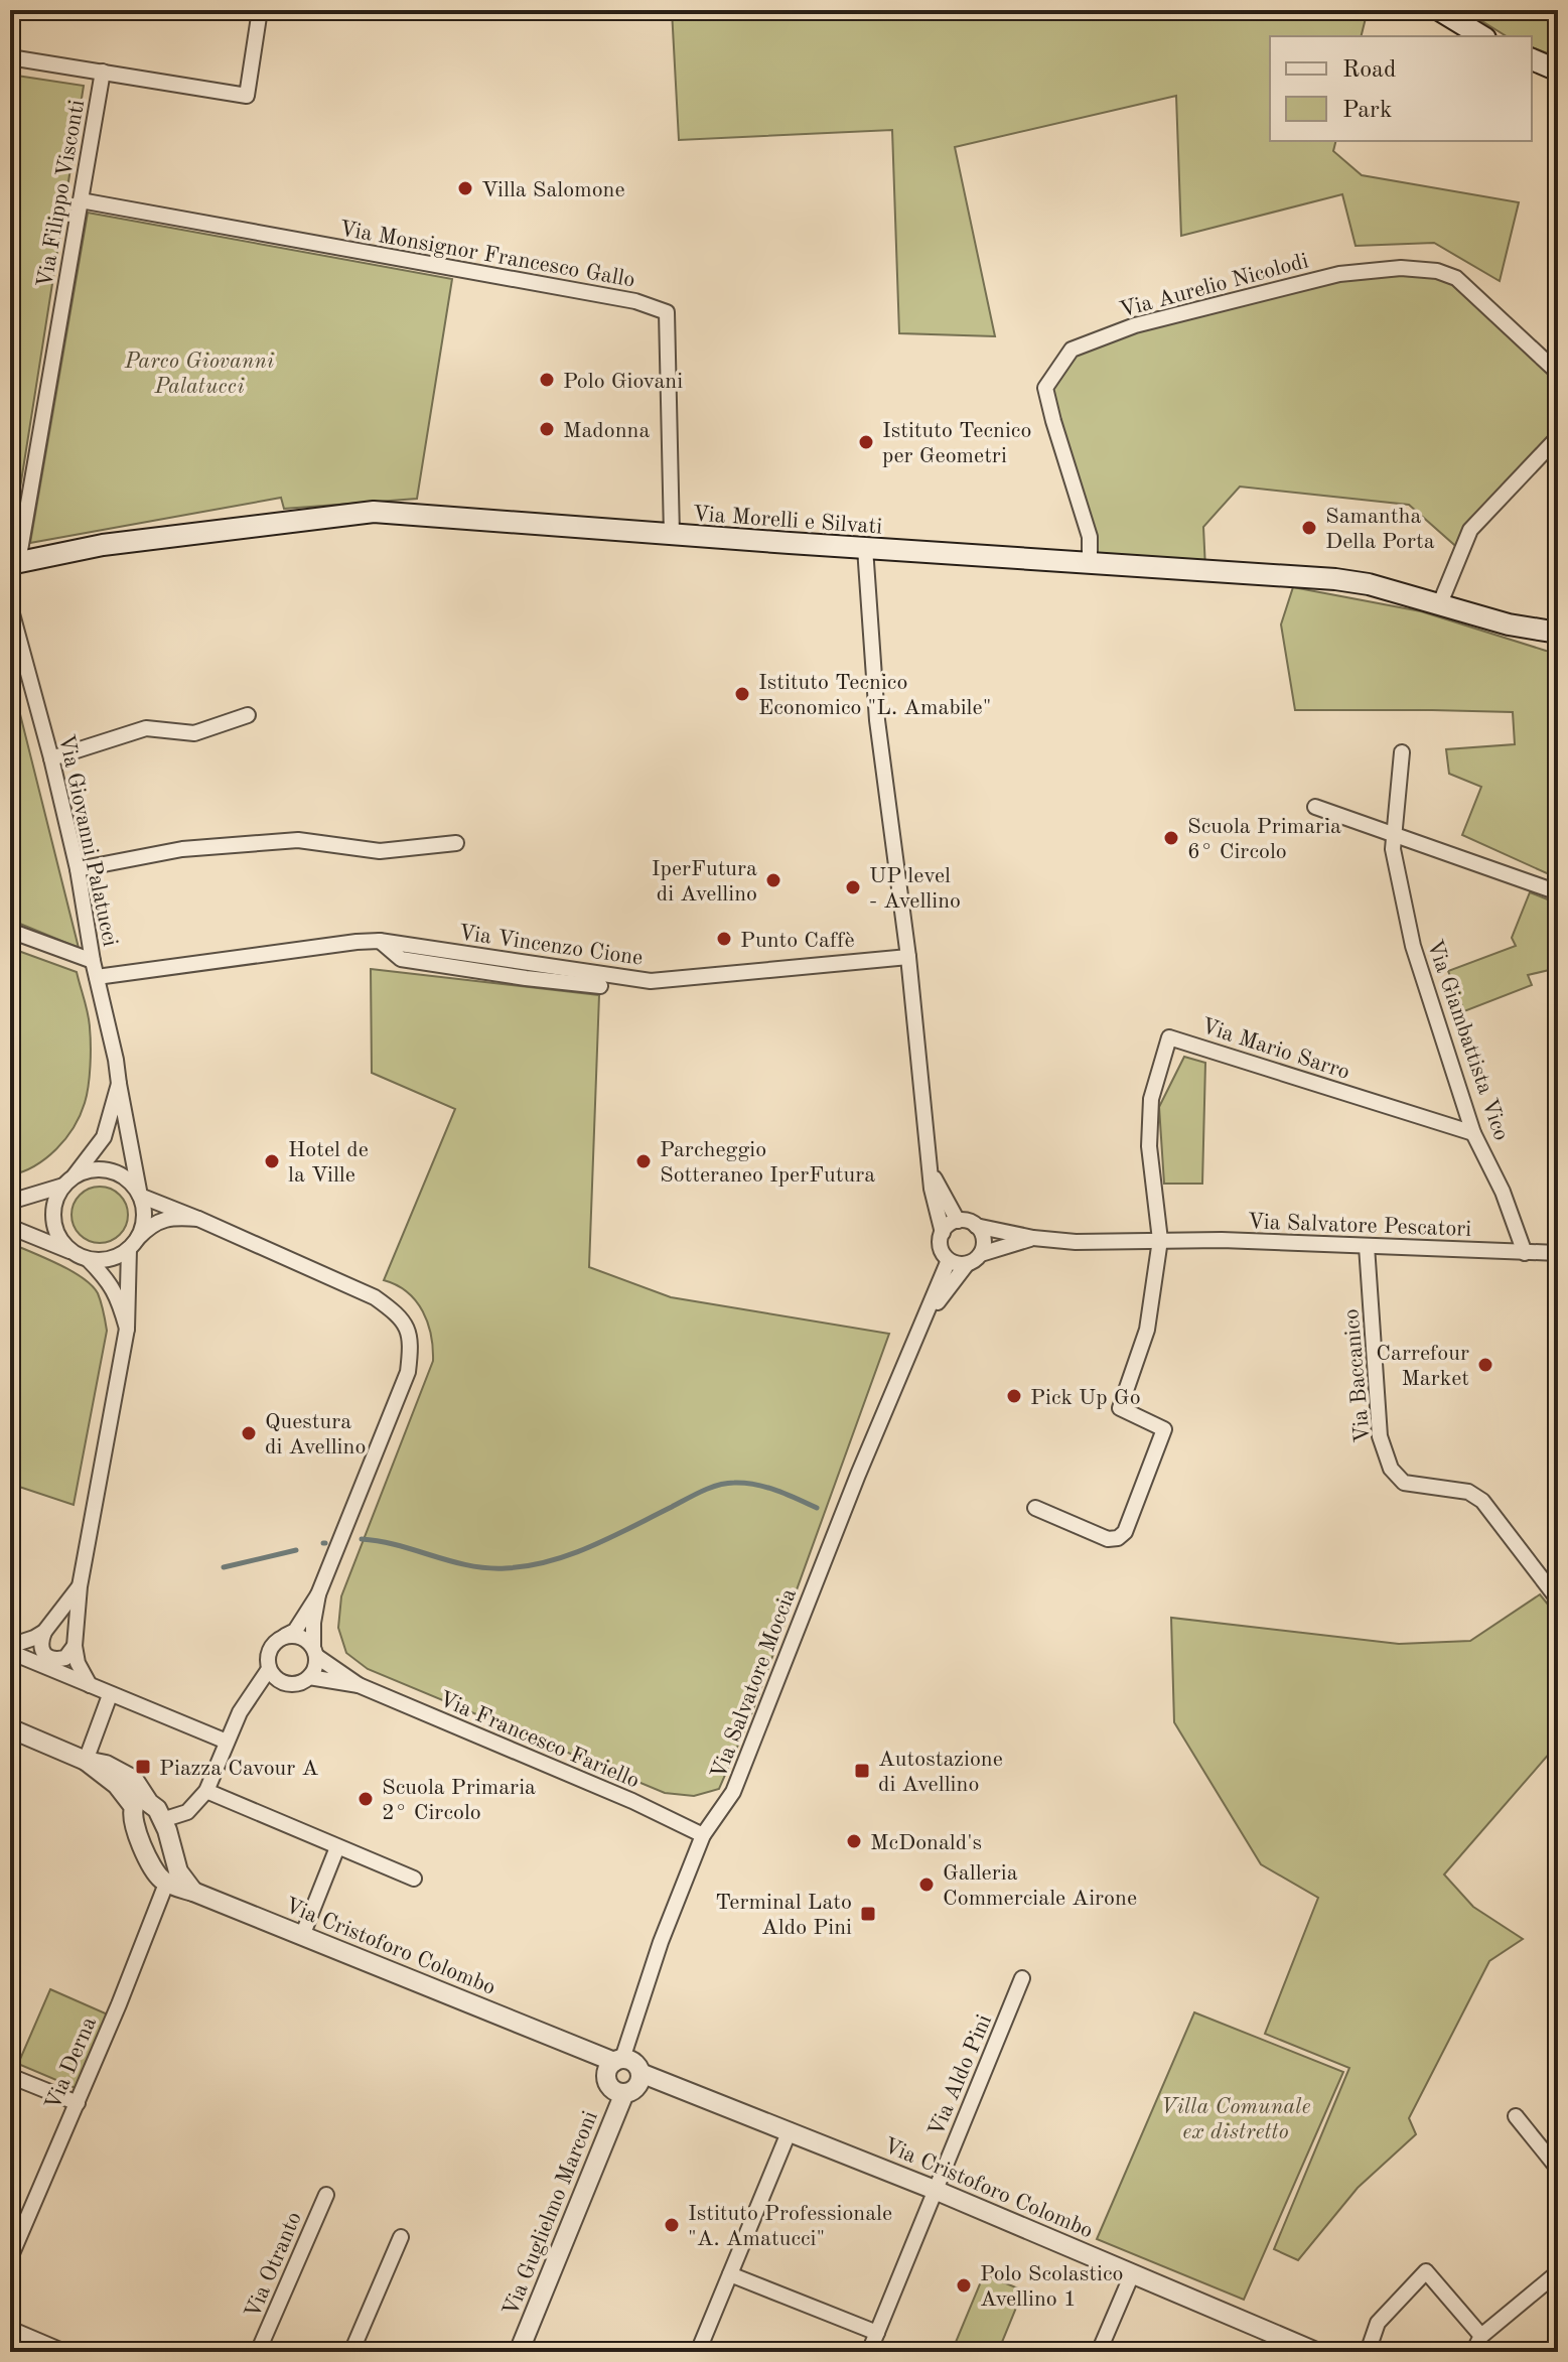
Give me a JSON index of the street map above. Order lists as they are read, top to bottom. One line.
{"streets":{"main road":["Via Morelli e Silvati"],"street":["Via Filippo Visconti","Via Monsignor Francesco Gallo","Via Aurelio Nicolodi","Via Giovanni Palatucci","Via Vincenzo Cione","Via Giambattista Vico","Via Mario Sarro","Via Salvatore Pescatori","Via Baccanico","Via Salvatore Moccia","Via Francesco Fariello","Via Cristoforo Colombo","Via Derna","Via Aldo Pini","Via Guglielmo Marconi","Via Otranto"]},"crossings":[["Via Filippo Visconti","Via Monsignor Francesco Gallo"],["Via Filippo Visconti","Via Morelli e Silvati"],["Via Monsignor Francesco Gallo","Via Morelli e Silvati"],["Via Aurelio Nicolodi","Via Morelli e Silvati"],["Via Giovanni Palatucci","Via Vincenzo Cione"],["Via Giambattista Vico","Via Mario Sarro"],["Via Giambattista Vico","Via Salvatore Pescatori"],["Via Mario Sarro","Via Salvatore Pescatori"],["Via Salvatore Pescatori","Via Baccanico"],["Via Salvatore Pescatori","Via Salvatore Moccia"],["Via Salvatore Moccia","Via Francesco Fariello"],["Via Salvatore Moccia","Via Cristoforo Colombo"],["Via Salvatore Moccia","Via Guglielmo Marconi"],["Via Cristoforo Colombo","Via Derna"],["Via Cristoforo Colombo","Via Aldo Pini"],["Via Cristoforo Colombo","Via Guglielmo Marconi"]],"parks":["Parco Giovanni Palatucci","Villa Comunale ex distretto"],"places":{"other":["Villa Salomone","Polo Giovani","Madonna","Istituto Tecnico per Geometri","Samantha Della Porta","Istituto Tecnico Economico \"L. Amabile\"","Scuola Primaria 6° Circolo","IperFutura di Avellino","UP level - Avellino","Punto Caffè","Hotel de la Ville","Parcheggio Sotteraneo IperFutura","Carrefour Market","Pick Up Go","Questura di Avellino","Scuola Primaria 2° Circolo","McDonald's","Galleria Commerciale Airone","Istituto Professionale \"A. Amatucci\"","Polo Scolastico Avellino 1"],"transit":["Piazza Cavour A","Autostazione di Avellino","Terminal Lato Aldo Pini"]},"legend":["Road","Park"]}
